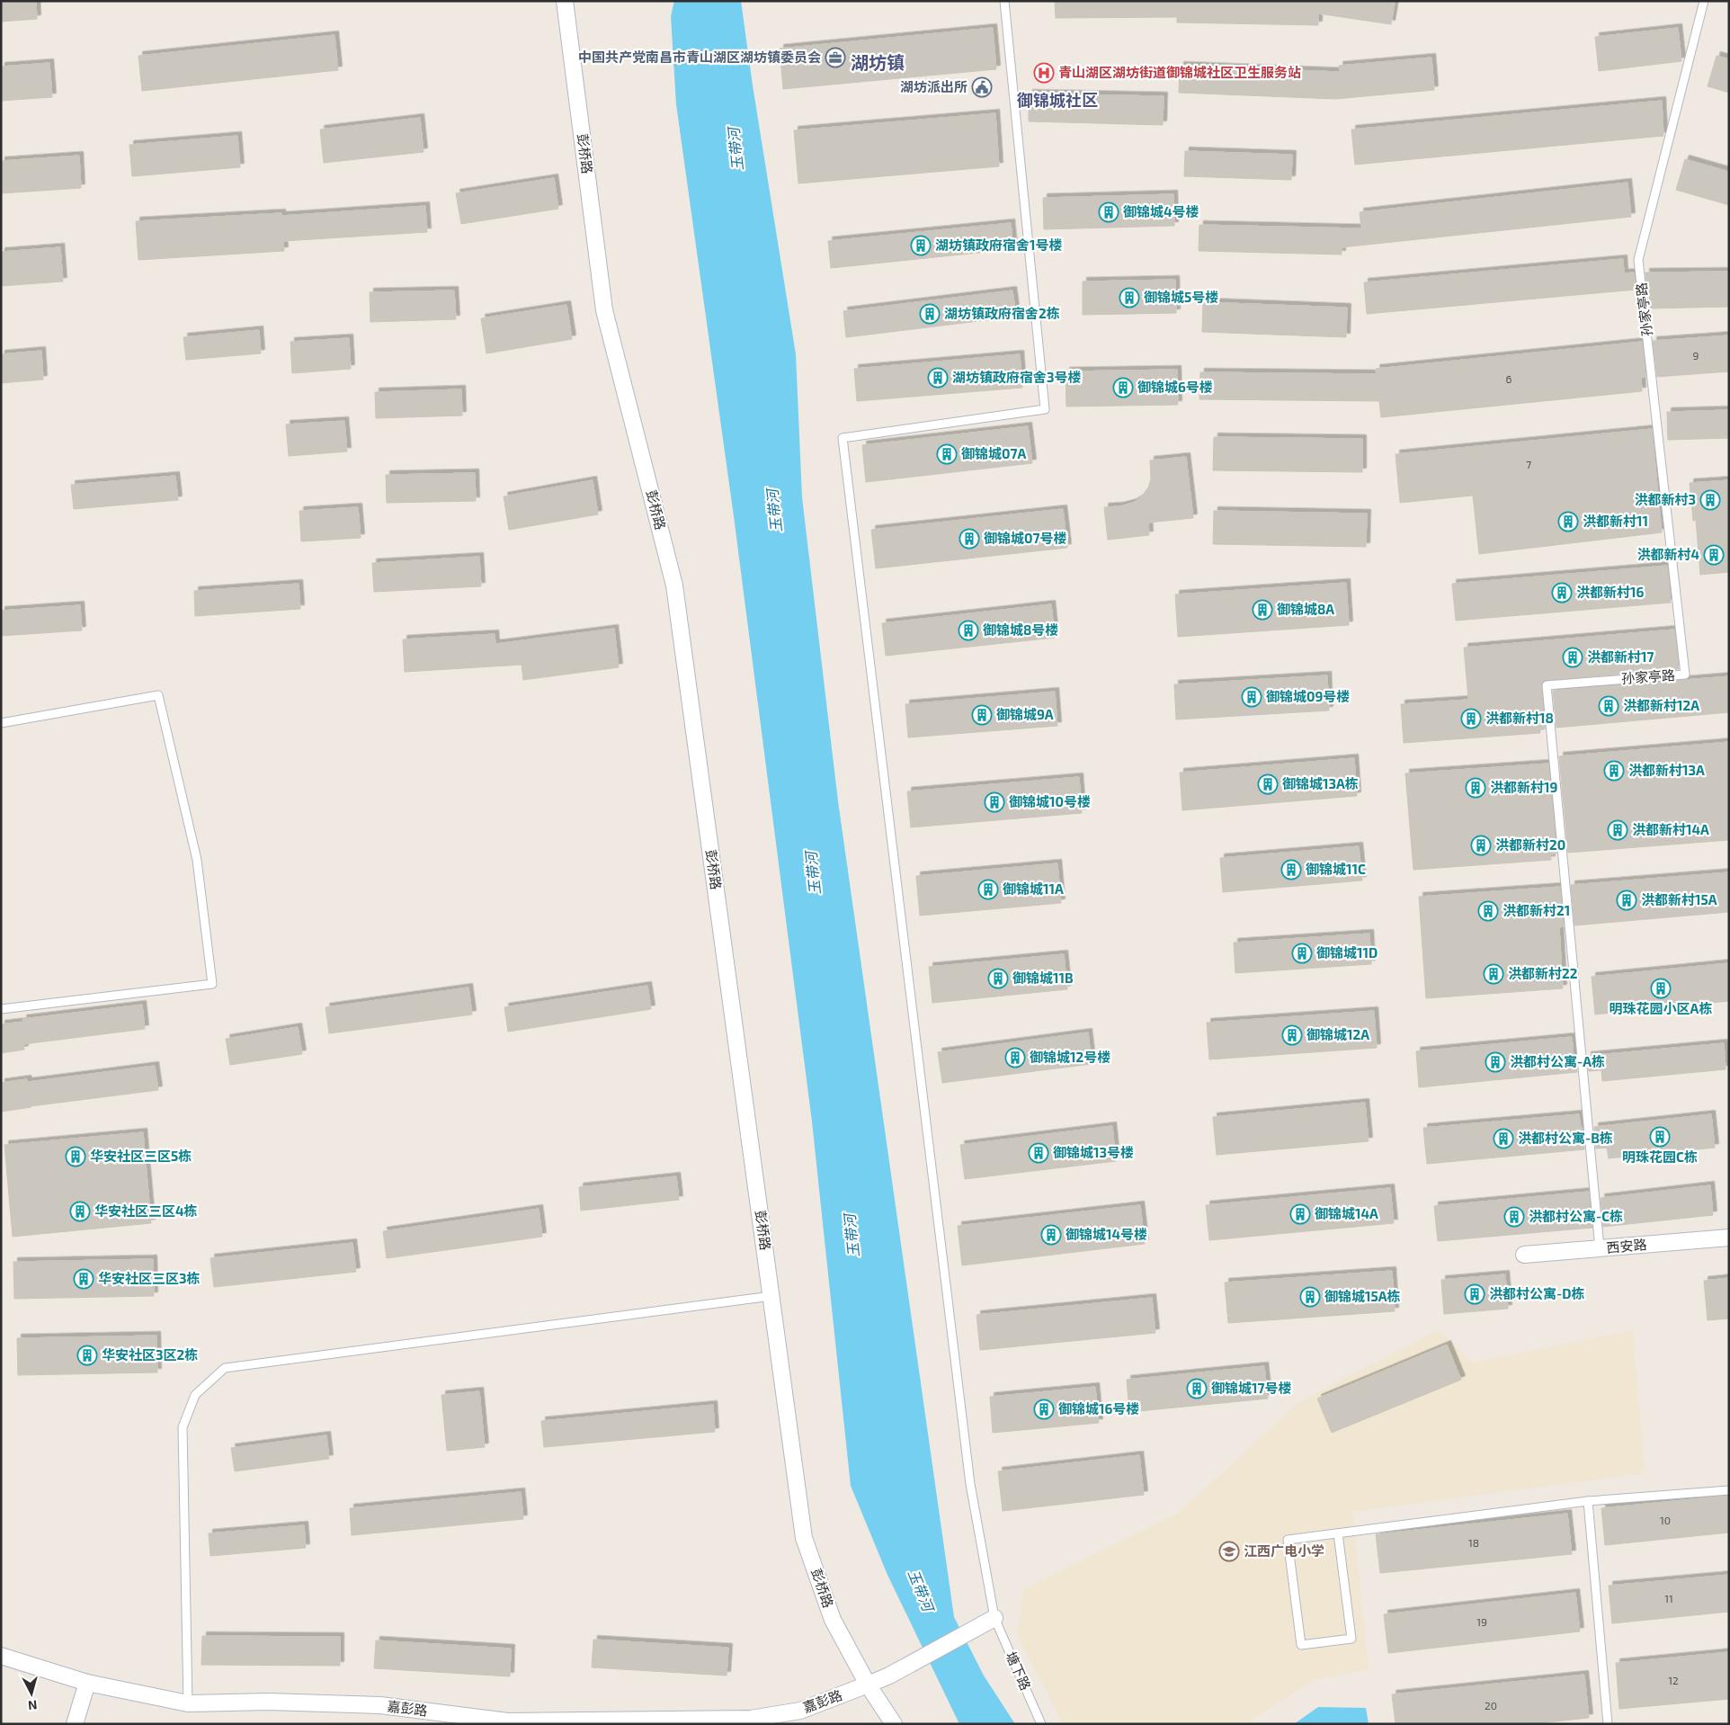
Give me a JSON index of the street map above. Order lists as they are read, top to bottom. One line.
{"streets":{"street":["彭桥路","西安路","嘉彭路"],"lane":["孙家亭路","塘下路"]},"crossings":[["彭桥路","嘉彭路"],["孙家亭路","西安路"],["塘下路","嘉彭路"]],"districts":["湖坊镇","御锦城社区"],"water":["玉带河"],"places":{"office":["中国共产党南昌市青山湖区湖坊镇委员会"],"hospital":["青山湖区湖坊街道御锦城社区卫生服务站"],"public building":["湖坊派出所"],"building":["御锦城4号楼","湖坊镇政府宿舍1号楼","御锦城5号楼","湖坊镇政府宿舍2栋","湖坊镇政府宿舍3号楼","御锦城6号楼","御锦城07A","洪都新村3","洪都新村11","御锦城07号楼","洪都新村4","洪都新村16","御锦城8A","御锦城8号楼","洪都新村17","御锦城09号楼","洪都新村12A","御锦城9A","洪都新村18","洪都新村13A","御锦城13A栋","洪都新村19","御锦城10号楼","洪都新村14A","洪都新村20","御锦城11C","御锦城11A","洪都新村15A","洪都新村21","御锦城11D","洪都新村22","御锦城11B","明珠花园小区A栋","御锦城12A","御锦城12号楼","洪都村公寓-A栋","明珠花园C栋","洪都村公寓-B栋","御锦城13号楼","华安社区三区5栋","华安社区三区4栋","御锦城14A","洪都村公寓-C栋","御锦城14号楼","华安社区三区3栋","洪都村公寓-D栋","御锦城15A栋","华安社区3区2栋","御锦城17号楼","御锦城16号楼"],"school or university":["江西广电小学"]},"house_numbers":["9","6","7","10","18","11","19","12","20"],"north":"bottom"}
